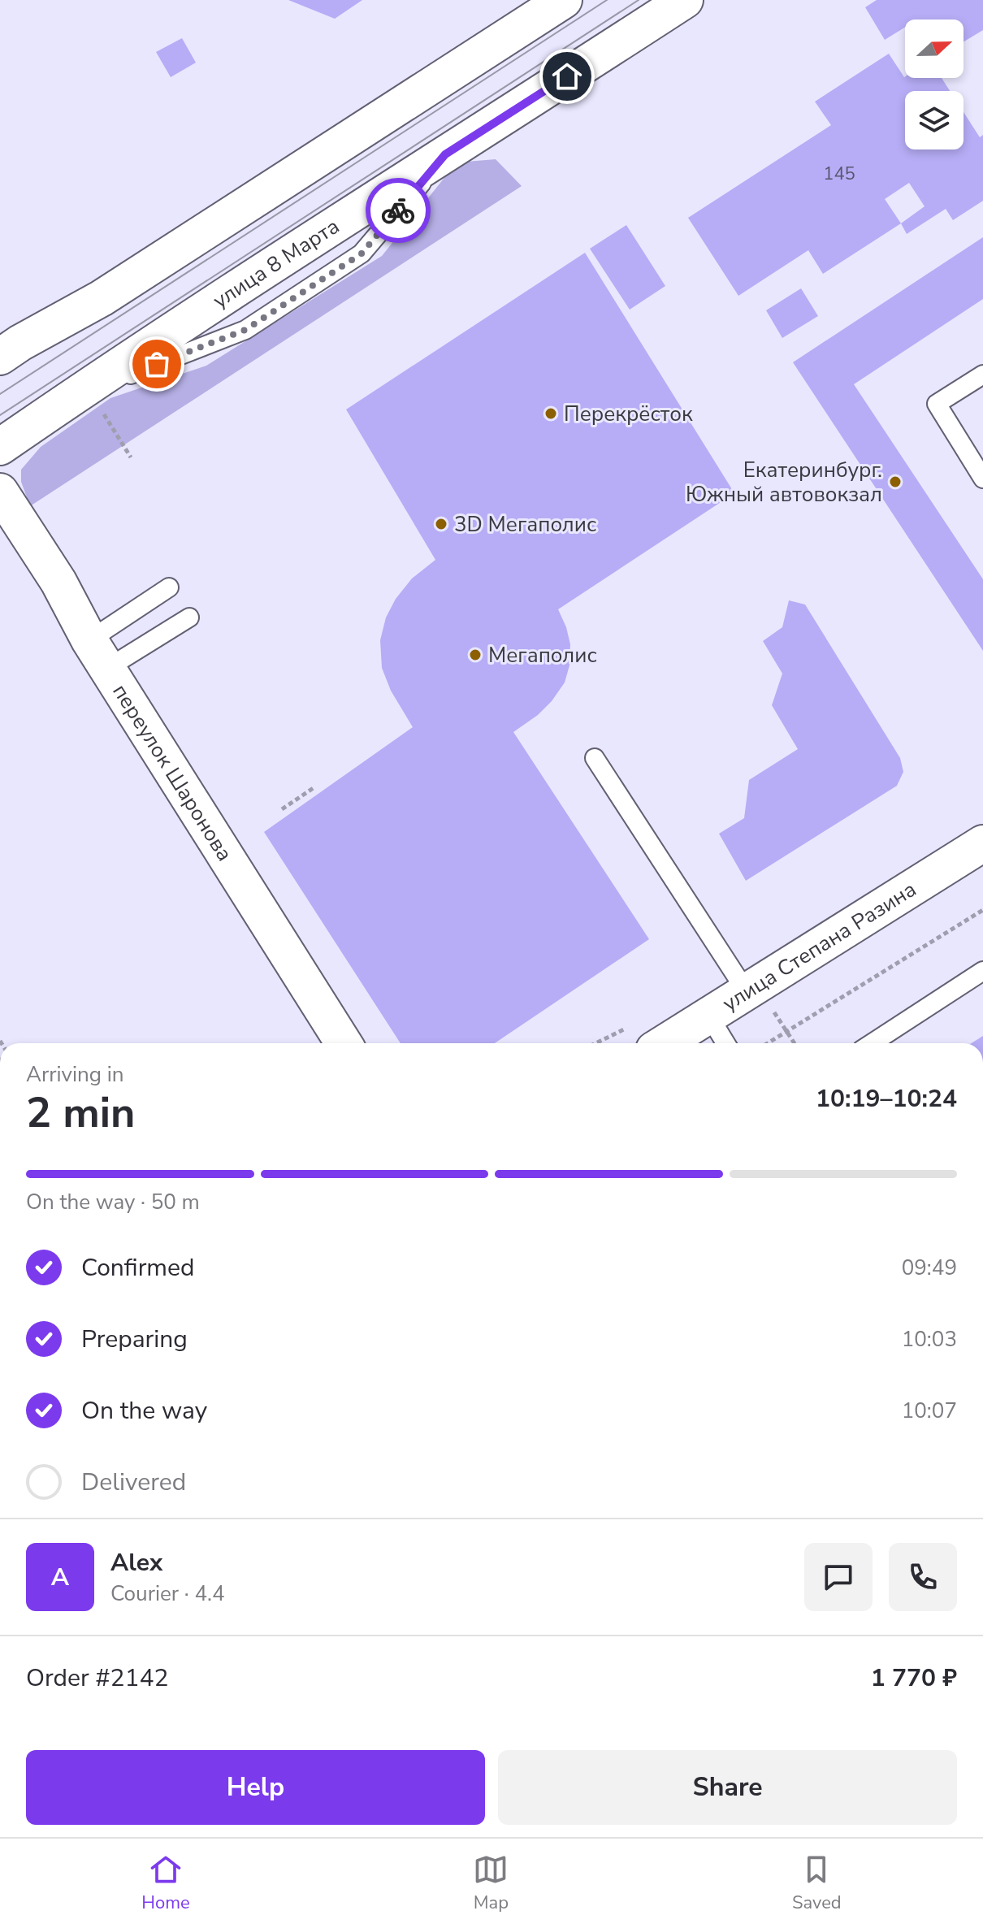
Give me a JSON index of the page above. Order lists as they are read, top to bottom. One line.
{"streets":{"main road":["улица 8 Марта","переулок Шаронова","улица Степана Разина"]},"places":["Перекрёсток","Екатеринбург. Южный автовокзал","3D Мегаполис","Мегаполис"],"house_numbers":["145"],"north":"right","page":{"heading":["2 min","Arriving in","10:19–10:24"],"panel":["Alex","Courier · 4.4","Order #2142","1 770 ₽"],"bar":"On the way · 50 m","list":[["Confirmed","09:49"],["Preparing","10:03"],["On the way","10:07"],"Delivered"],"round":"A","buttons":["Help","Share"],"tabs":["Home","Map","Saved"]}}
